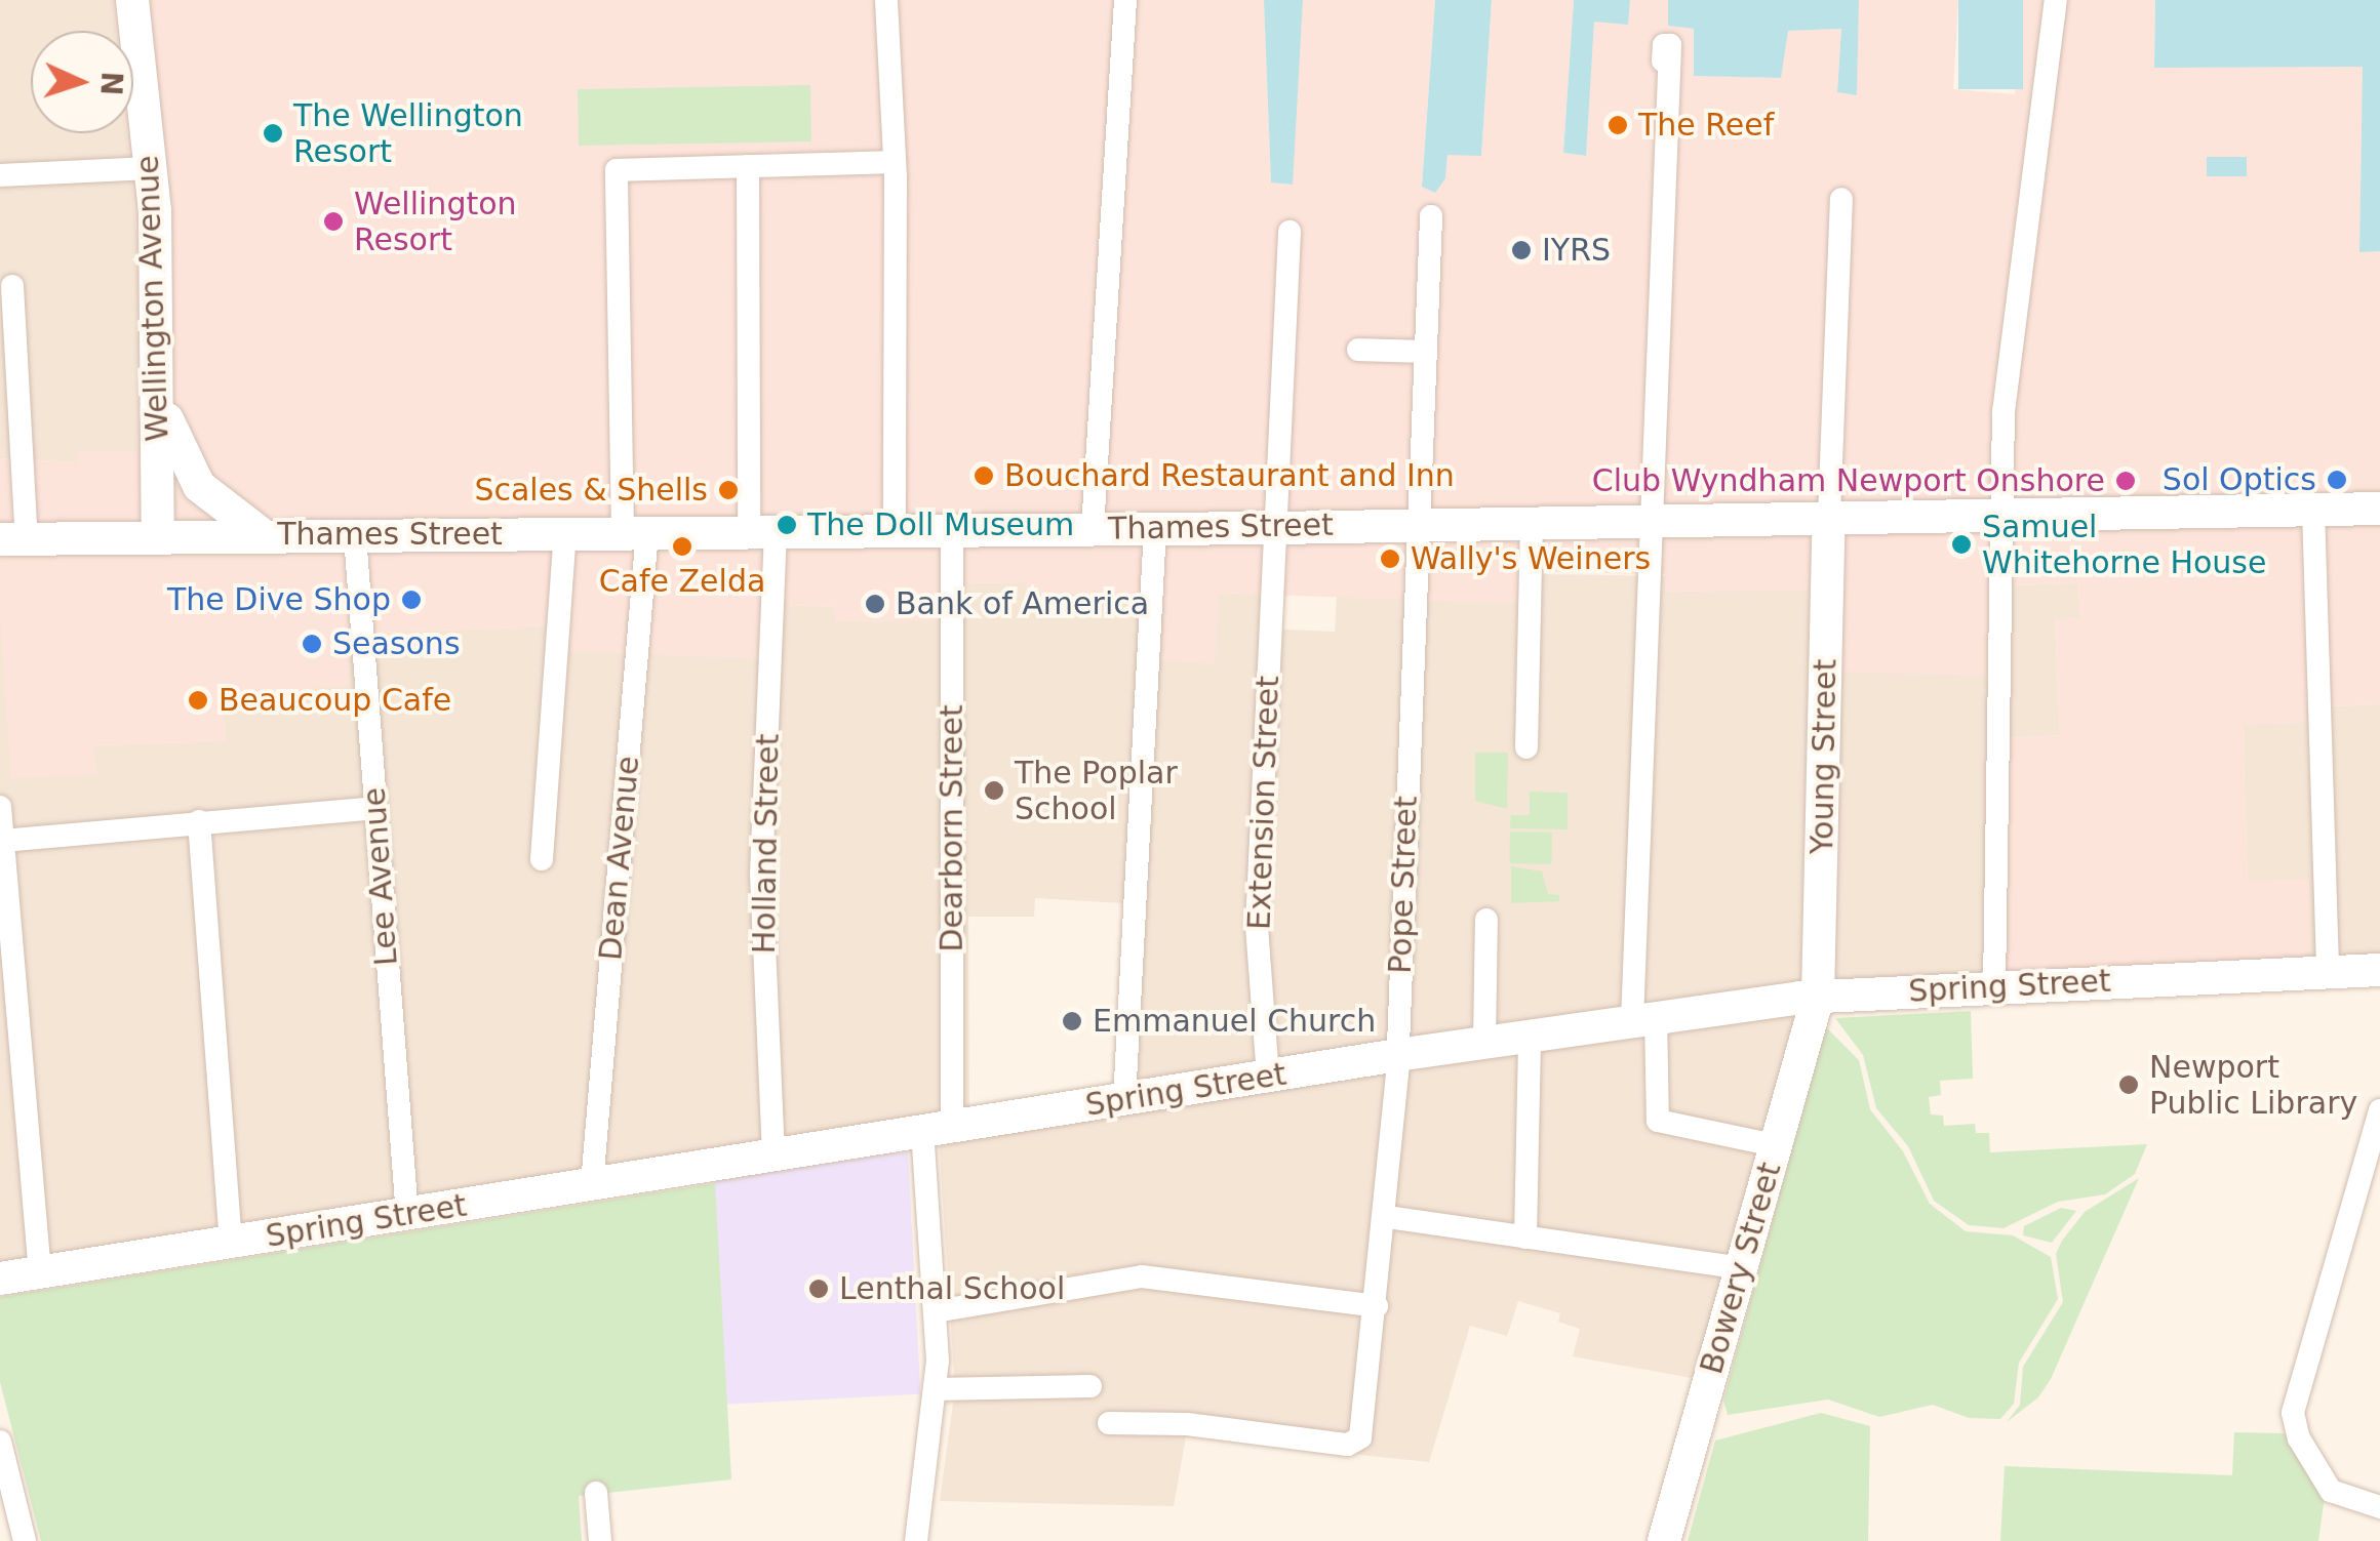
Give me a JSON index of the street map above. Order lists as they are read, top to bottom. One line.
{"streets":{"main road":["Wellington Avenue","Thames Street","Young Street","Spring Street","Bowery Street"],"street":["Extension Street","Dearborn Street","Holland Street","Dean Avenue","Lee Avenue","Pope Street"]},"crossings":[["Wellington Avenue","Thames Street"],["Thames Street","Young Street"],["Thames Street","Extension Street"],["Thames Street","Dearborn Street"],["Thames Street","Holland Street"],["Thames Street","Dean Avenue"],["Thames Street","Lee Avenue"],["Thames Street","Pope Street"],["Young Street","Spring Street"],["Young Street","Bowery Street"],["Extension Street","Spring Street"],["Dearborn Street","Spring Street"],["Holland Street","Dean Avenue"],["Holland Street","Spring Street"],["Dean Avenue","Spring Street"],["Lee Avenue","Spring Street"],["Pope Street","Spring Street"],["Spring Street","Bowery Street"]],"places":["The Reef","The Wellington Resort","Wellington Resort","IYRS","Bouchard Restaurant and Inn","Sol Optics","Club Wyndham Newport Onshore","Scales & Shells","The Doll Museum","Samuel Whitehorne House","Cafe Zelda","Wally's Weiners","The Dive Shop","Bank of America","Seasons","Beaucoup Cafe","The Poplar School","Emmanuel Church","Newport Public Library","Lenthal School"],"north":"right"}
